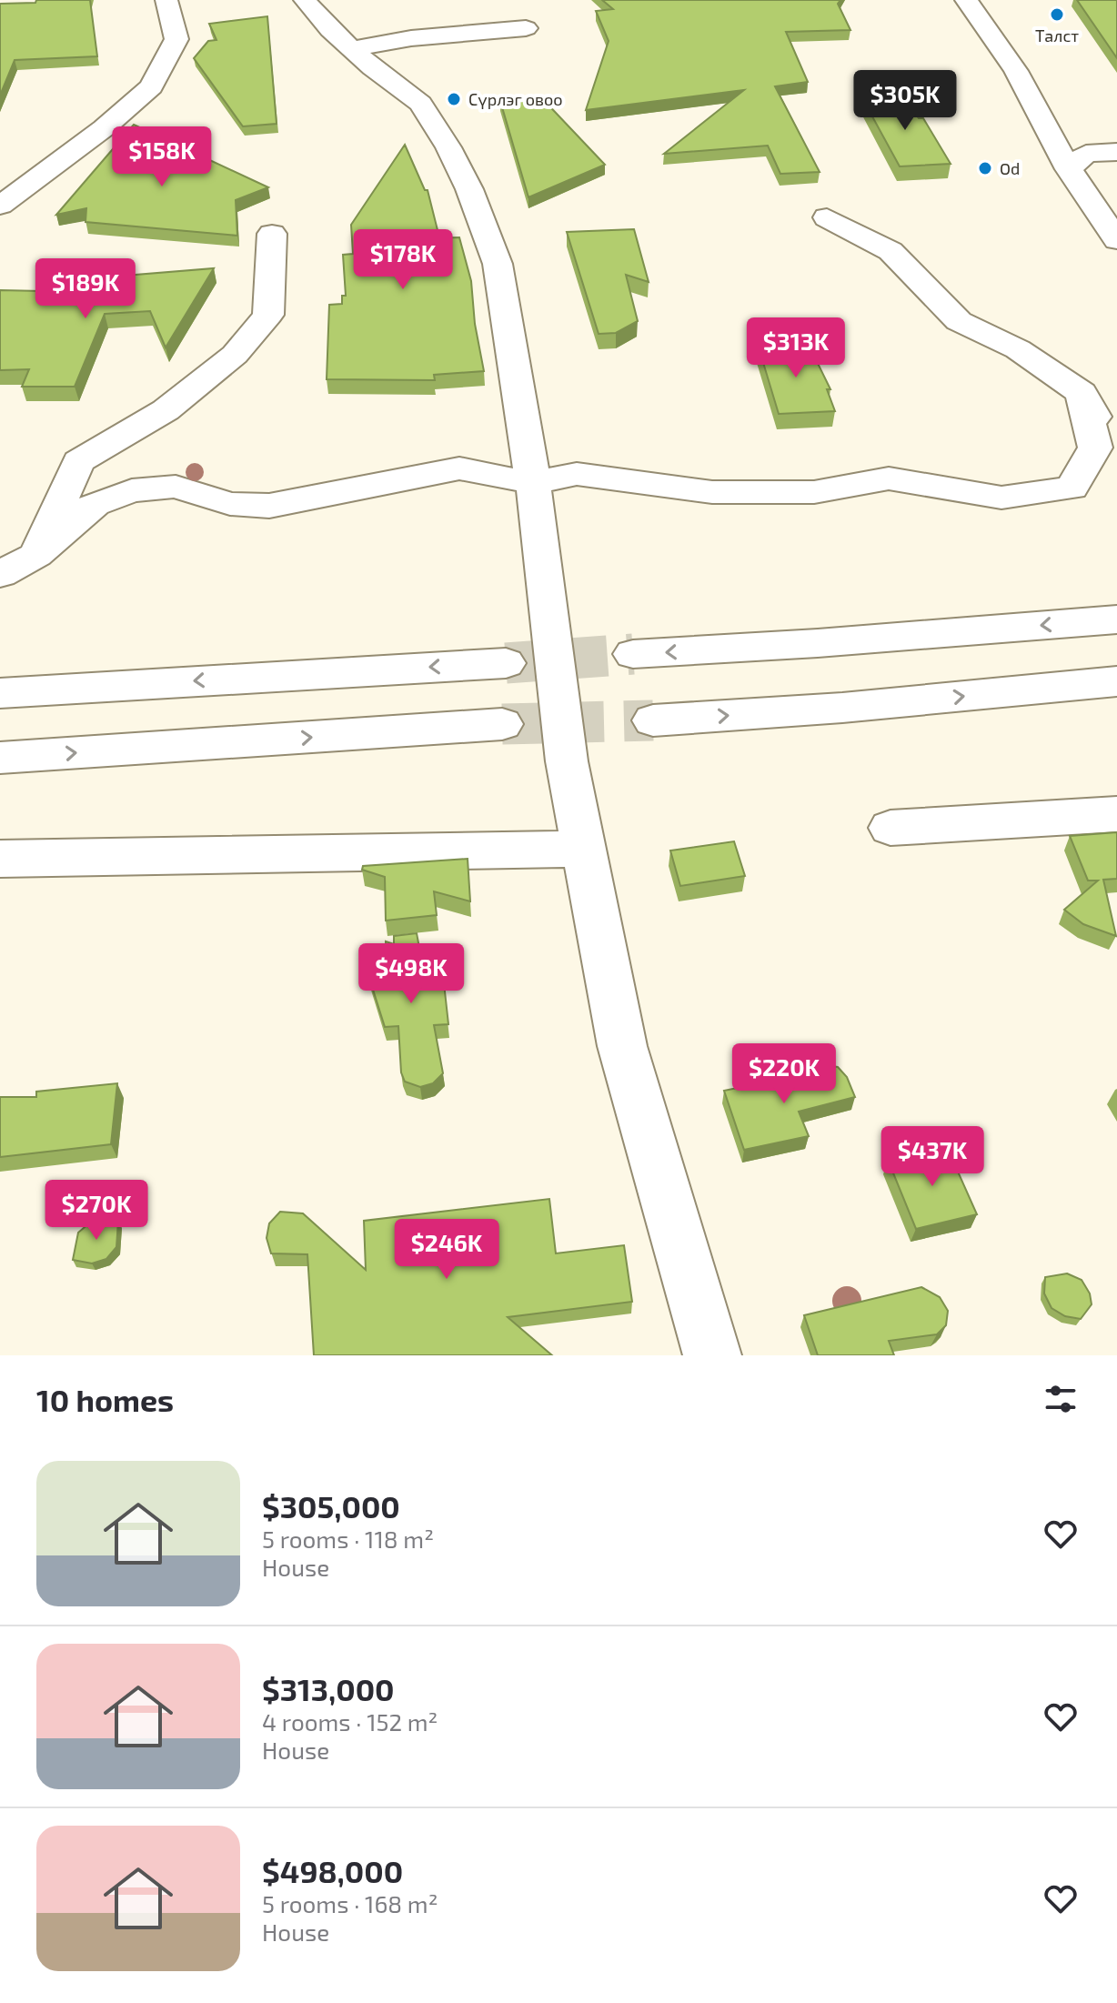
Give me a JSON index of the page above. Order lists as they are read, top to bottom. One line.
{"places":["Талст","Сүрлэг овоо","Od"],"page":{"price":["$305K","$158K","$178K","$189K","$313K","$498K","$220K","$437K","$270K","$246K"],"heading":"10 homes","list":[{"name":"$305,000","note":"5 rooms · 118 m² · House"},{"name":"$313,000","note":"4 rooms · 152 m² · House"},{"name":"$498,000","note":"5 rooms · 168 m² · House"}]}}
